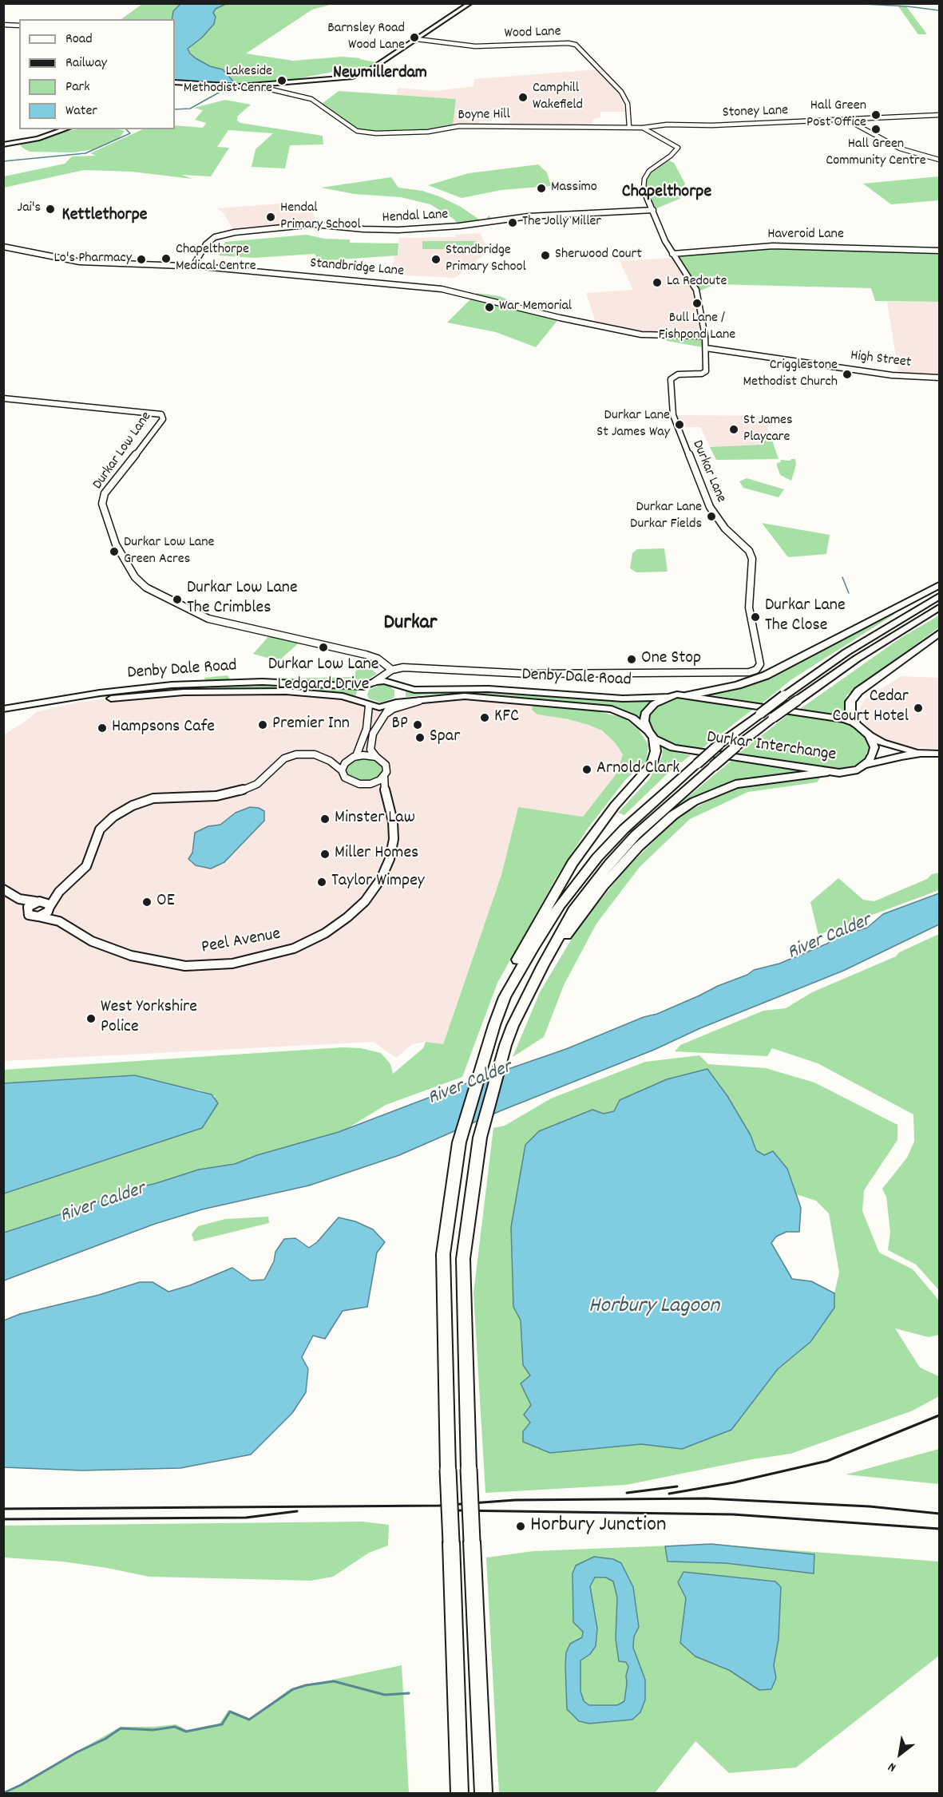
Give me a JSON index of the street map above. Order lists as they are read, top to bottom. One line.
{"streets":{"main road":["Denby Dale Road","Durkar Interchange"],"street":["Wood Lane","Stoney Lane","Boyne Hill","Hendal Lane","Haveroid Lane","Standbridge Lane","High Street","Durkar Low Lane","Durkar Lane","Peel Avenue"]},"crossings":[["Wood Lane","Stoney Lane"],["Wood Lane","Boyne Hill"],["Stoney Lane","Boyne Hill"],["Hendal Lane","Standbridge Lane"],["High Street","Durkar Lane"],["Durkar Low Lane","Durkar Lane"],["Denby Dale Road","Durkar Interchange"]],"districts":["Newmillerdam","Chapelthorpe","Kettlethorpe","Durkar"],"water":["River Calder","Horbury Lagoon"],"places":["Barnsley Road Wood Lane","Lakeside Methodist Cenre","Camphill Wakefield","Hall Green Post Office","Hall Green Community Centre","Massimo","Jai's","Hendal Primary School","The Jolly Miller","Sherwood Court","Chapelthorpe Medical Centre","Lo's Pharmacy","Standbridge Primary School","La Redoute","Bull Lane / Fishpond Lane","War Memorial","Crigglestone Methodist Church","Durkar Lane St James Way","St James Playcare","Durkar Lane Durkar Fields","Durkar Low Lane Green Acres","Durkar Low Lane The Crimbles","Durkar Lane The Close","Durkar Low Lane Ledgard Drive","One Stop","Cedar Court Hotel","KFC","Premier Inn","BP","Hampsons Cafe","Spar","Arnold Clark","Minster Law","Miller Homes","Taylor Wimpey","OE","West Yorkshire Police","Horbury Junction"],"legend":["Road","Railway","Park","Water"],"north":"bottom left"}
